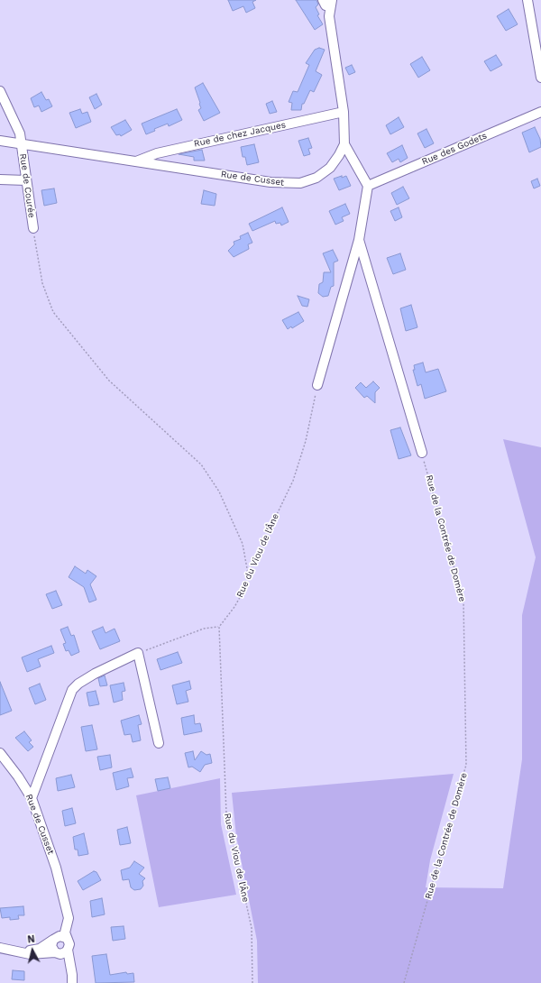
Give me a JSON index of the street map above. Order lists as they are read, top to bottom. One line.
{"streets":{"street":["Rue de chez Jacques","Rue des Godets","Rue de Cusset","Rue de Courée"],"path":["Rue de la Contrée de Domère","Rue du Viou de l'Âne"]},"crossings":[["Rue de chez Jacques","Rue de Cusset"],["Rue de Cusset","Rue de Courée"]],"north":"top"}
